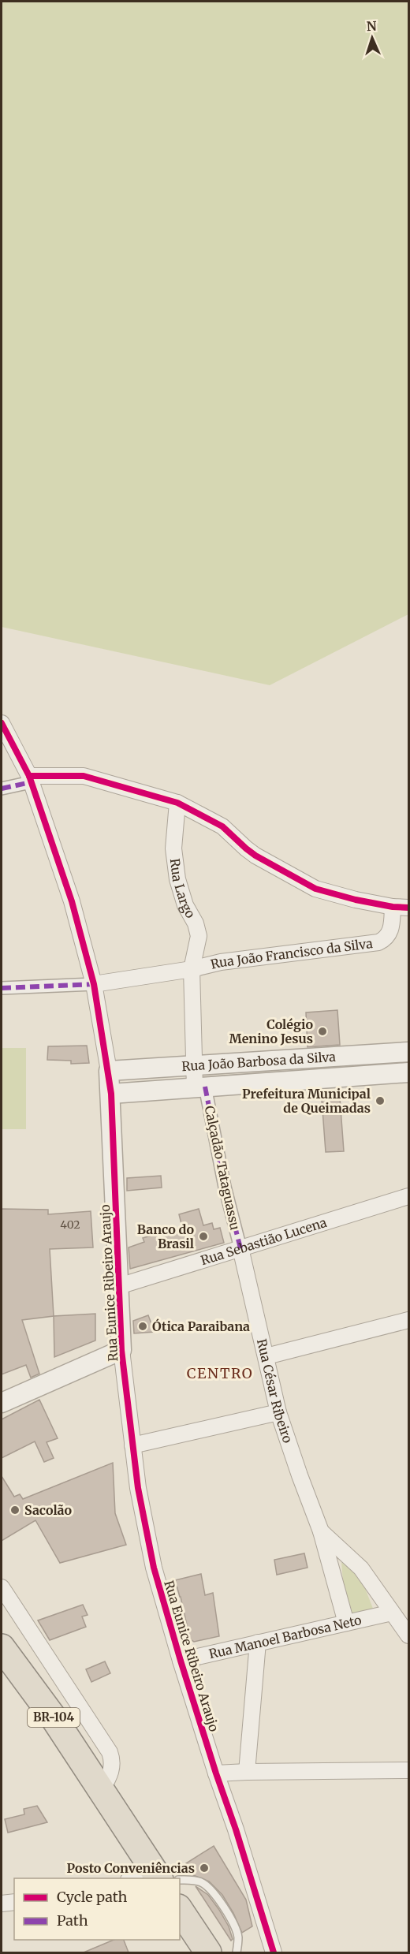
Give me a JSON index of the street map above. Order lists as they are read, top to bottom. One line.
{"streets":{"highway":["BR-104"],"street":["Rua Largo","Rua João Francisco da Silva","Rua João Barbosa da Silva","Calçadão Tataguassu","Rua Sebastião Lucena","Rua Eunice Ribeiro Araujo","Rua César Ribeiro","Rua Manoel Barbosa Neto"]},"crossings":[["Rua Largo","Rua João Francisco da Silva"],["Rua Largo","Rua João Barbosa da Silva"],["Rua Largo","Calçadão Tataguassu"],["Rua João Francisco da Silva","Rua Eunice Ribeiro Araujo"],["Rua João Barbosa da Silva","Calçadão Tataguassu"],["Rua João Barbosa da Silva","Rua Eunice Ribeiro Araujo"],["Calçadão Tataguassu","Rua Sebastião Lucena"],["Calçadão Tataguassu","Rua César Ribeiro"],["Rua Sebastião Lucena","Rua Eunice Ribeiro Araujo"],["Rua Sebastião Lucena","Rua César Ribeiro"],["Rua Eunice Ribeiro Araujo","Rua Manoel Barbosa Neto"],["Rua César Ribeiro","Rua Manoel Barbosa Neto"]],"districts":["CENTRO"],"places":["Colégio Menino Jesus","Prefeitura Municipal de Queimadas","Banco do Brasil","Ótica Paraibana","Sacolão","Posto Conveniências"],"house_numbers":["402"],"legend":["Cycle path","Path"],"north":"top"}
